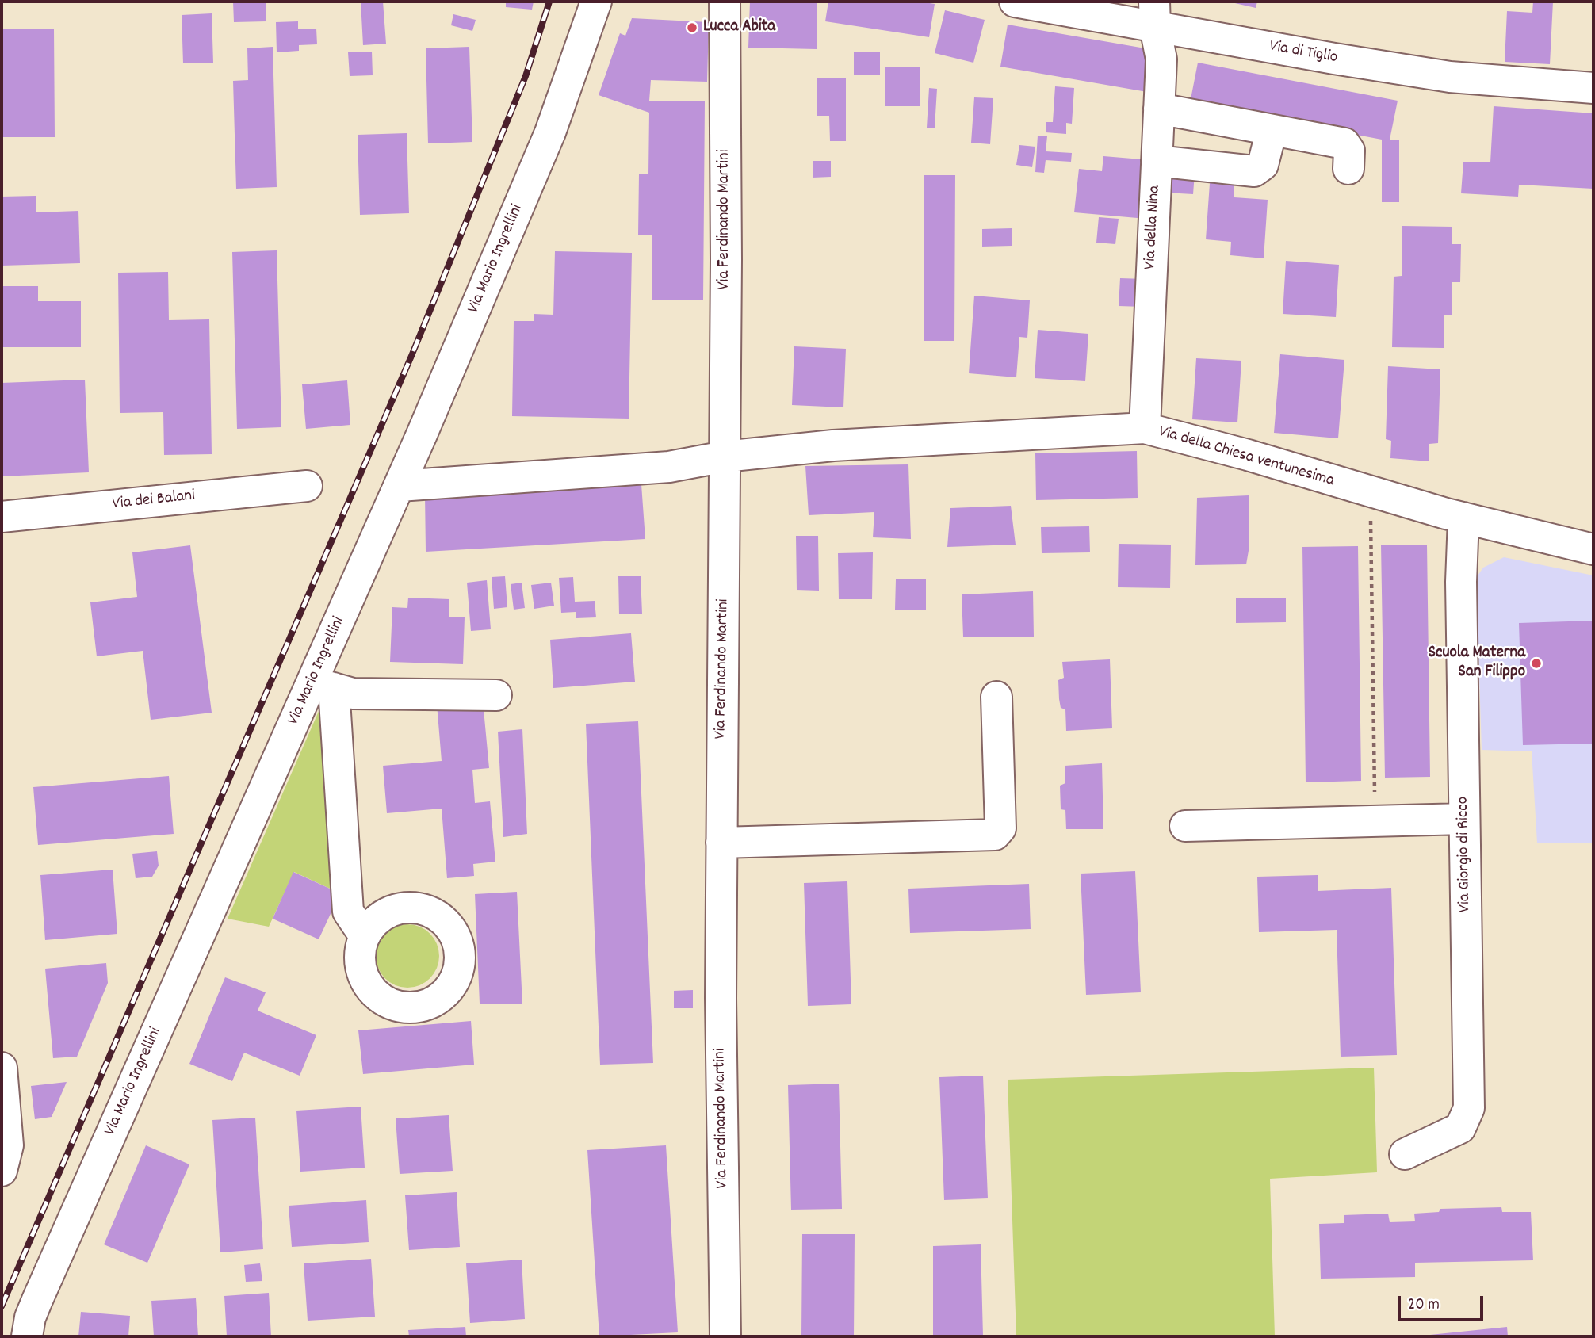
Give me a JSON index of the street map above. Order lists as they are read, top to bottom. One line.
{"streets":{"street":["Via di Tiglio","Via Ferdinando Martini","Via della Nina","Via Mario Ingrellini","Via della Chiesa ventunesima","Via dei Balani","Via Giorgio di Ricco"]},"crossings":[["Via di Tiglio","Via della Nina"],["Via Ferdinando Martini","Via della Chiesa ventunesima"],["Via della Nina","Via della Chiesa ventunesima"],["Via Mario Ingrellini","Via della Chiesa ventunesima"],["Via della Chiesa ventunesima","Via Giorgio di Ricco"]],"places":["Lucca Abita","Scuola Materna San Filippo"],"scale_bar":"20 m"}
